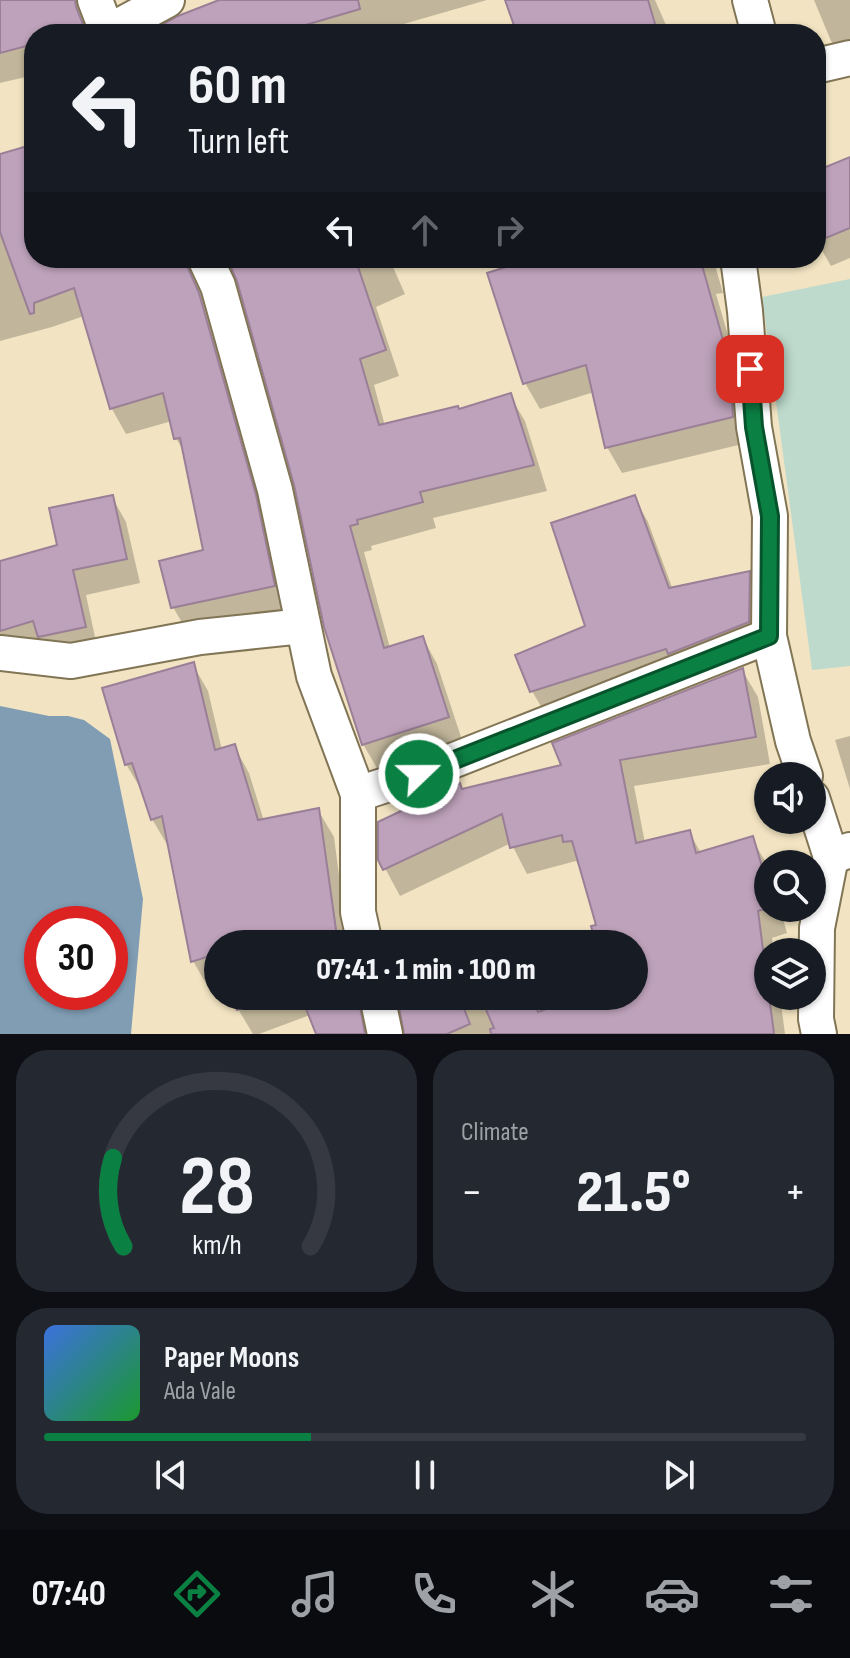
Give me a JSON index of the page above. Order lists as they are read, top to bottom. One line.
{"page":{"turn":["60 m","Turn left"],"limit":"30","trip":"07:41 · 1 min · 100 m","tile":"Climate","heat":["−","21.5°","+"],"song":["Paper Moons","Ada Vale"],"tabs":"07:40","gauge":["28","km/h"]}}
